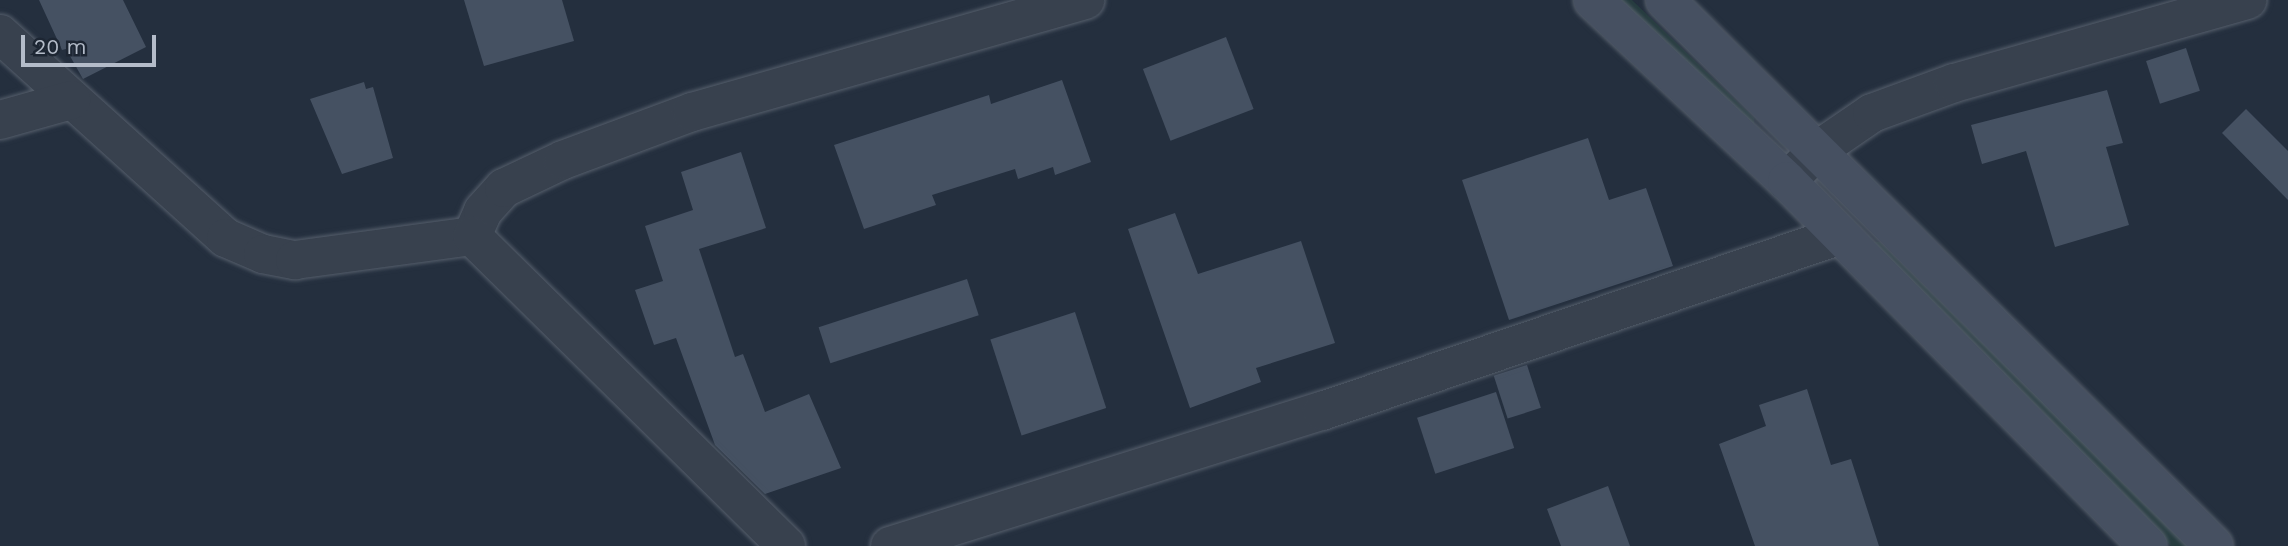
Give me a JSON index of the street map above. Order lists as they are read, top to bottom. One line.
{"scale_bar":"20 m"}
